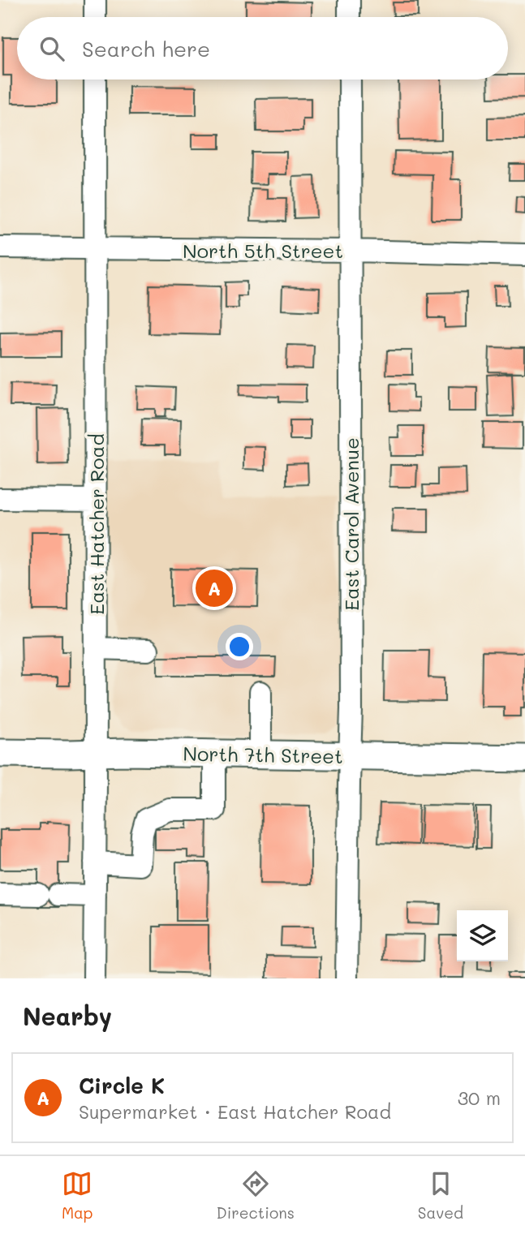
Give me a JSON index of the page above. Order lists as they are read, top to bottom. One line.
{"streets":{"main road":["North 7th Street"],"street":["North 5th Street","East Hatcher Road","East Carol Avenue"]},"crossings":[["North 5th Street","East Hatcher Road"],["North 5th Street","East Carol Avenue"],["East Hatcher Road","North 7th Street"],["East Carol Avenue","North 7th Street"]],"page":{"search":"Search here","pins":"A","heading":"Nearby","list":[{"mark":"A","name":"Circle K","note":"Supermarket · East Hatcher Road","value":"30 m"}],"nav":["Map","Directions","Saved"]}}
